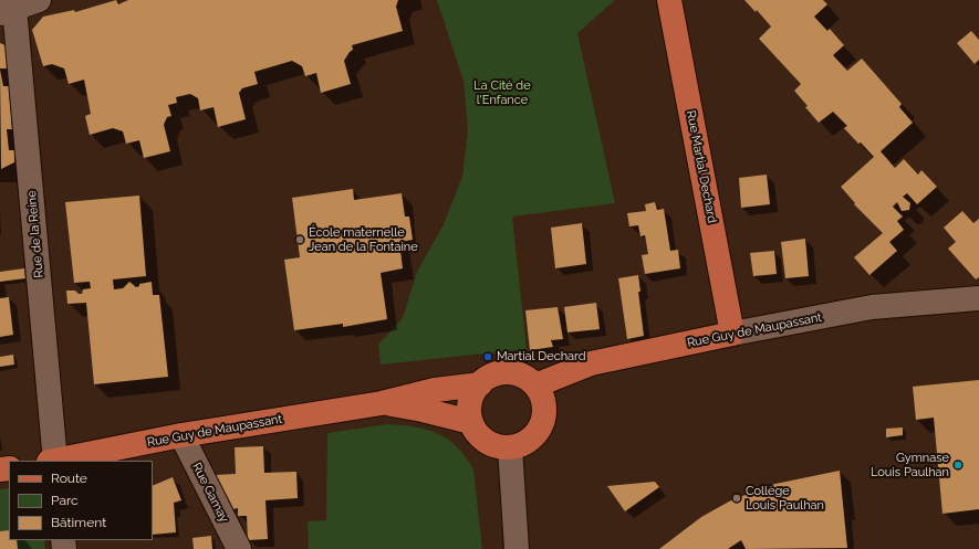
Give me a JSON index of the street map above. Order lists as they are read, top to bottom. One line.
{"streets":{"main road":["Rue Martial Dechard","Rue Guy de Maupassant"],"street":["Rue de la Reine","Rue Gamay"]},"crossings":[["Rue Martial Dechard","Rue Guy de Maupassant"],["Rue Guy de Maupassant","Rue Gamay"]],"parks":["La Cité de l'Enfance"],"places":["École maternelle Jean de la Fontaine","Martial Dechard","Gymnase Louis Paulhan","Collège Louis Paulhan"],"legend":["Route","Parc","Bâtiment"]}
